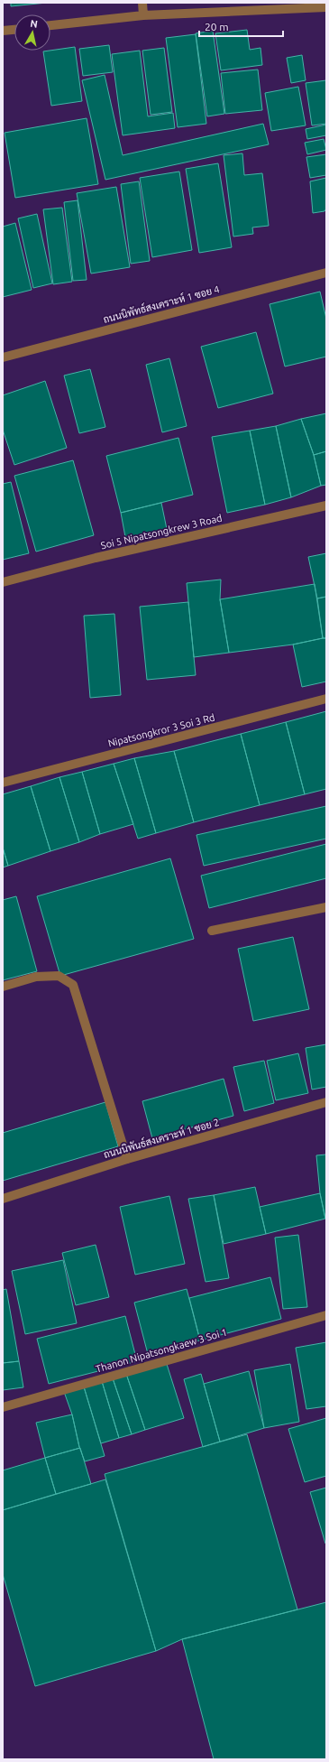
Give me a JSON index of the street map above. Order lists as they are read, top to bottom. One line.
{"streets":{"street":["ถนนนิพัทธ์สงเคราะห์ 1 ซอย 4","Soi 5 Nipatsongkrew 3 Road","Nipatsongkror 3 Soi 3 Rd","ถนนนิพันธ์สงเคราะห์ 1 ซอย 2","Thanon Nipatsongkaew 3 Soi 1"]},"scale_bar":"20 m","north":"top"}
